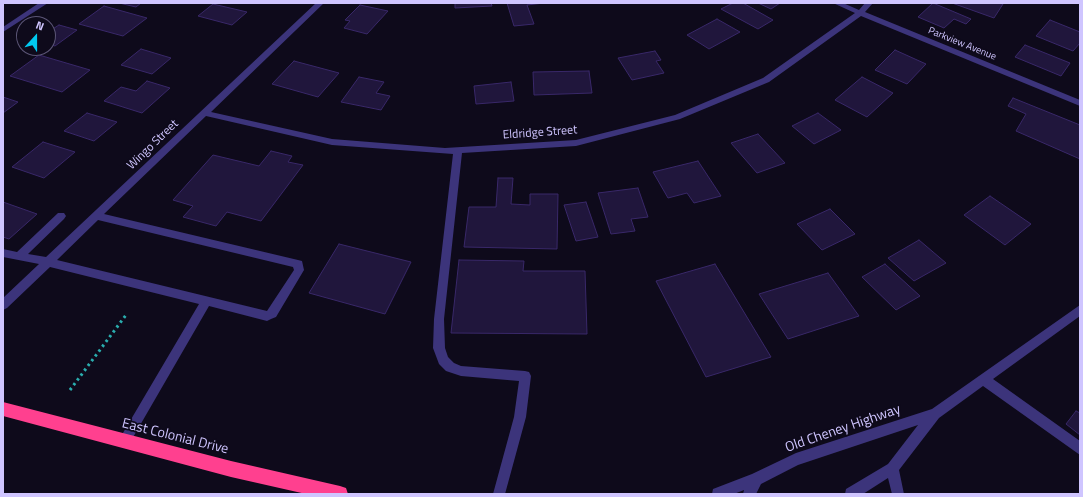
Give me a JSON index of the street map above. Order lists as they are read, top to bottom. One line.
{"streets":{"highway":["East Colonial Drive"],"street":["Parkview Avenue","Eldridge Street","Wingo Street","Old Cheney Highway"]},"crossings":[["Parkview Avenue","Eldridge Street"],["Eldridge Street","Wingo Street"]],"north":"top"}
